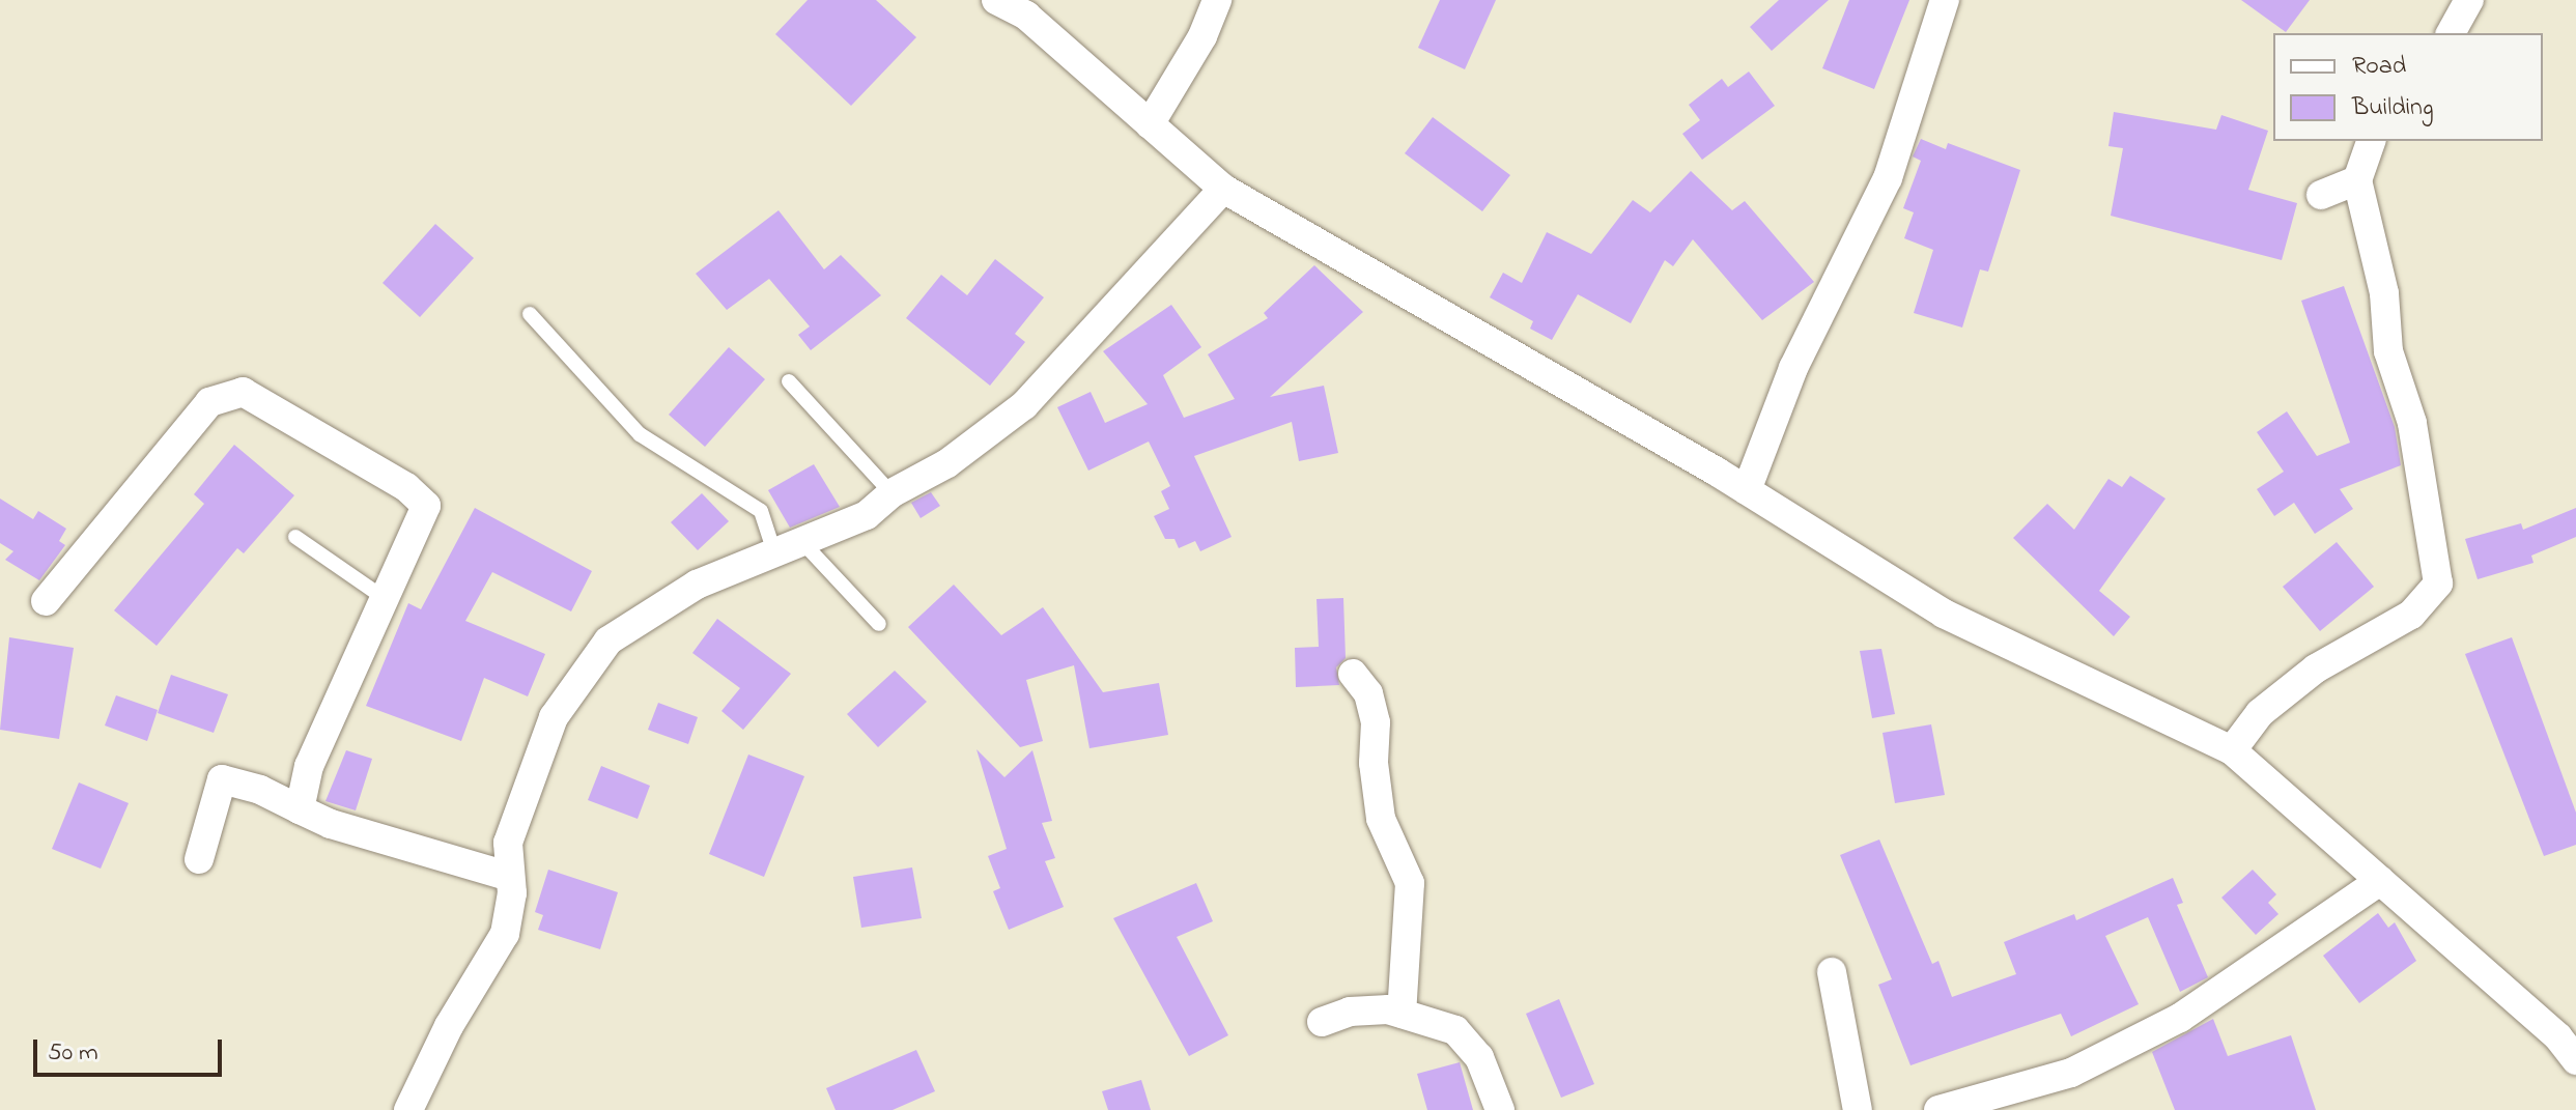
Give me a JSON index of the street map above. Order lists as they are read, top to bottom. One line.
{"legend":["Road","Building"],"scale_bar":"50 m"}
